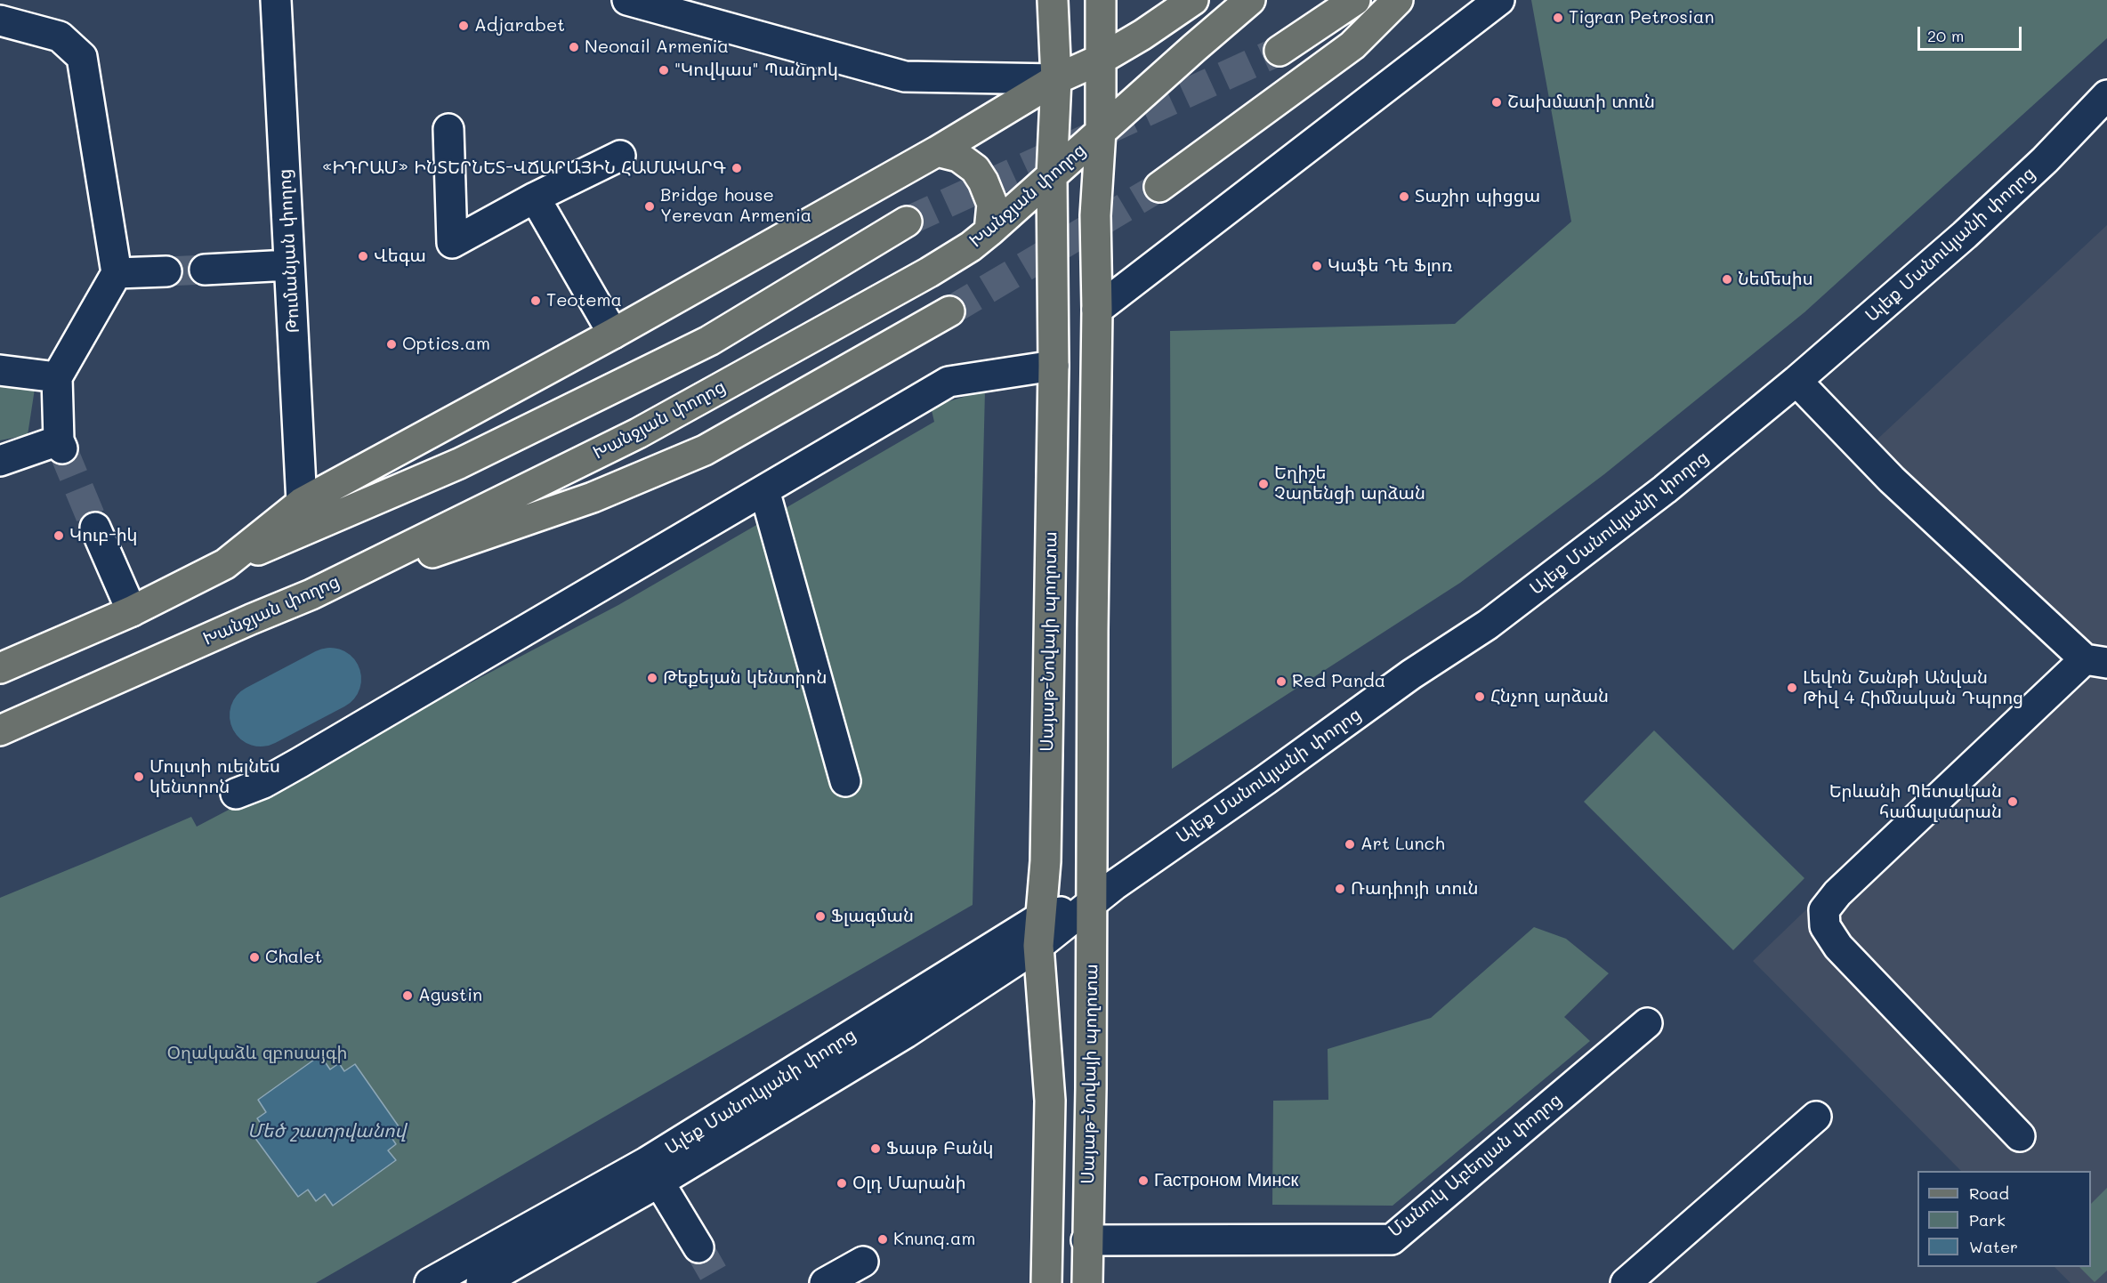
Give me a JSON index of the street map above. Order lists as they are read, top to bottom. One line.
{"streets":{"main road":["Խանջյան փողոց","Սայաթ-Նովայի պողոտա"],"street":["Ալեք Մանուկյանի փողոց","Թումանյան փողոց","Մանուկ Աբեղյան փողոց"]},"crossings":[["Խանջյան փողոց","Սայաթ-Նովայի պողոտա"],["Ալեք Մանուկյանի փողոց","Սայաթ-Նովայի պողոտա"],["Սայաթ-Նովայի պողոտա","Մանուկ Աբեղյան փողոց"]],"water":["Մեծ շատրվանով"],"parks":["Օղակաձև զբոսայգի"],"places":["Tigran Petrosian","Adjarabet","Neonail Armenia","\"Կովկաս\" Պանդոկ","Շախմատի տուն","«ԻԴՐԱՄ» ԻՆՏԵՐՆԵՏ-ՎՃԱՐԱՅԻՆ ՀԱՄԱԿԱՐԳ","Տաշիր պիցցա","Bridge house Yerevan Armenia","Վեգա","Կաֆե Դե Ֆլոռ","Նեմեսիս","Teotema","Optics.am","Եղիշե Չարենցի արձան","Կուբ-իկ","Թեքեյան կենտրոն","Red Panda","Լեվոն Շանթի Անվան Թիվ 4 Հիմնական Դպրոց","Հնչող արձան","Մուլտի ուելնես կենտրոն","Երևանի Պետական համալսարան","Art Lunch","Ռադիոյի տուն","Ֆլագման","Chalet","Agustin","Ֆասթ Բանկ","Гастроном Минск","Օլդ Մարանի","Knunq.am"],"legend":["Road","Park","Water"],"scale_bar":"20 m"}
